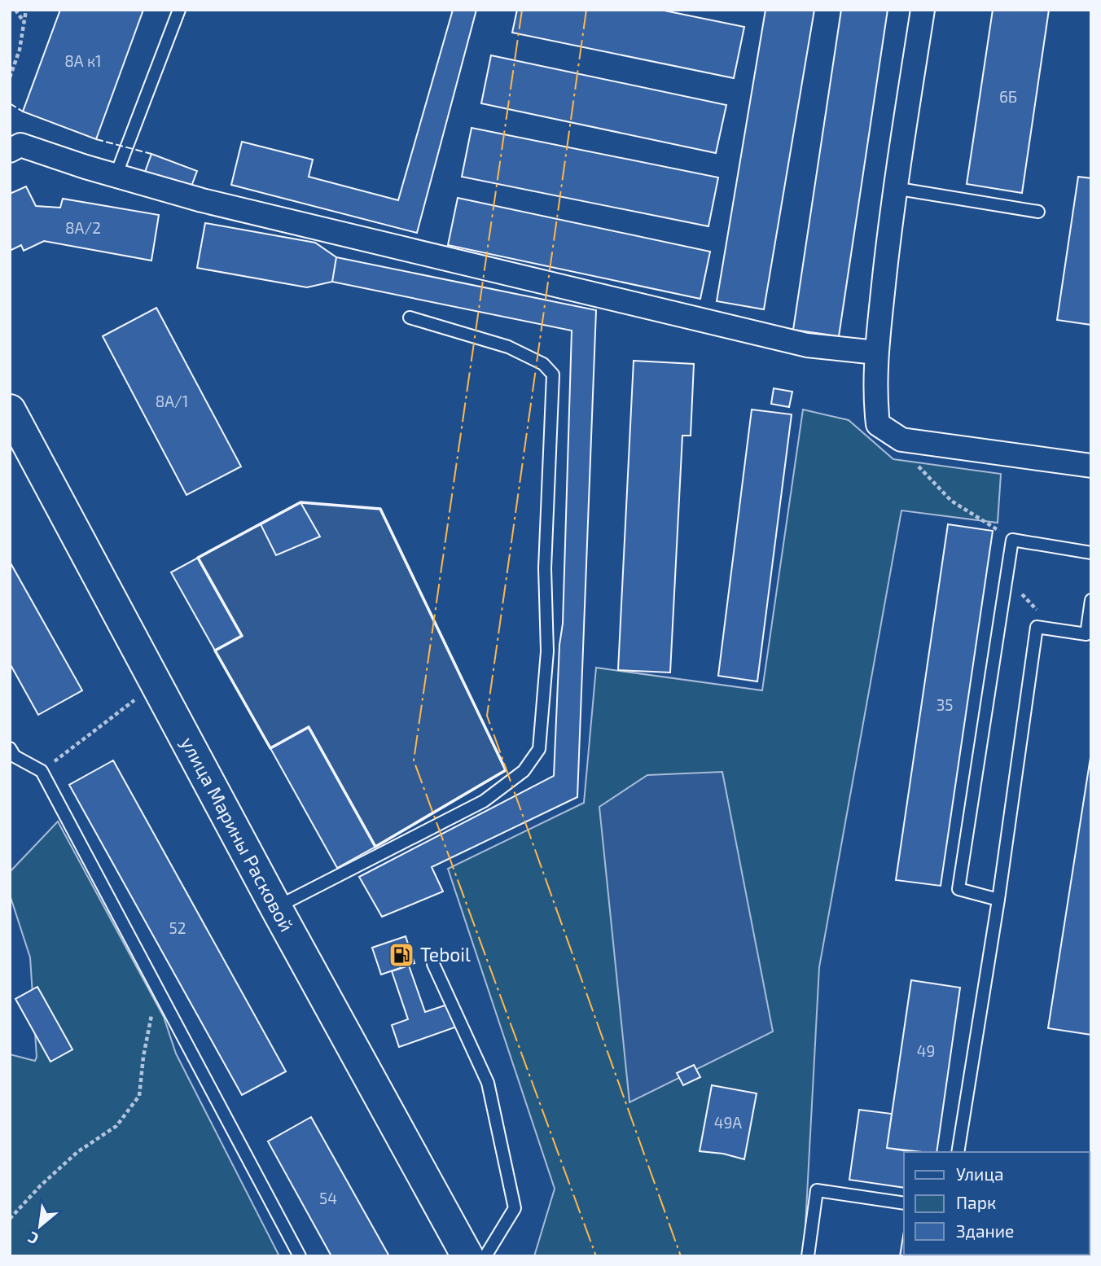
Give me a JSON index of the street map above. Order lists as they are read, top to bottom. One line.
{"streets":{"main road":["улица Марины Расковой"]},"places":{"fuel station":["Teboil"]},"house_numbers":["8А к1","6Б","8А/2","8А/1","35","52","49","49А","54"],"legend":["Улица","Парк","Здание"],"north":"bottom left"}
